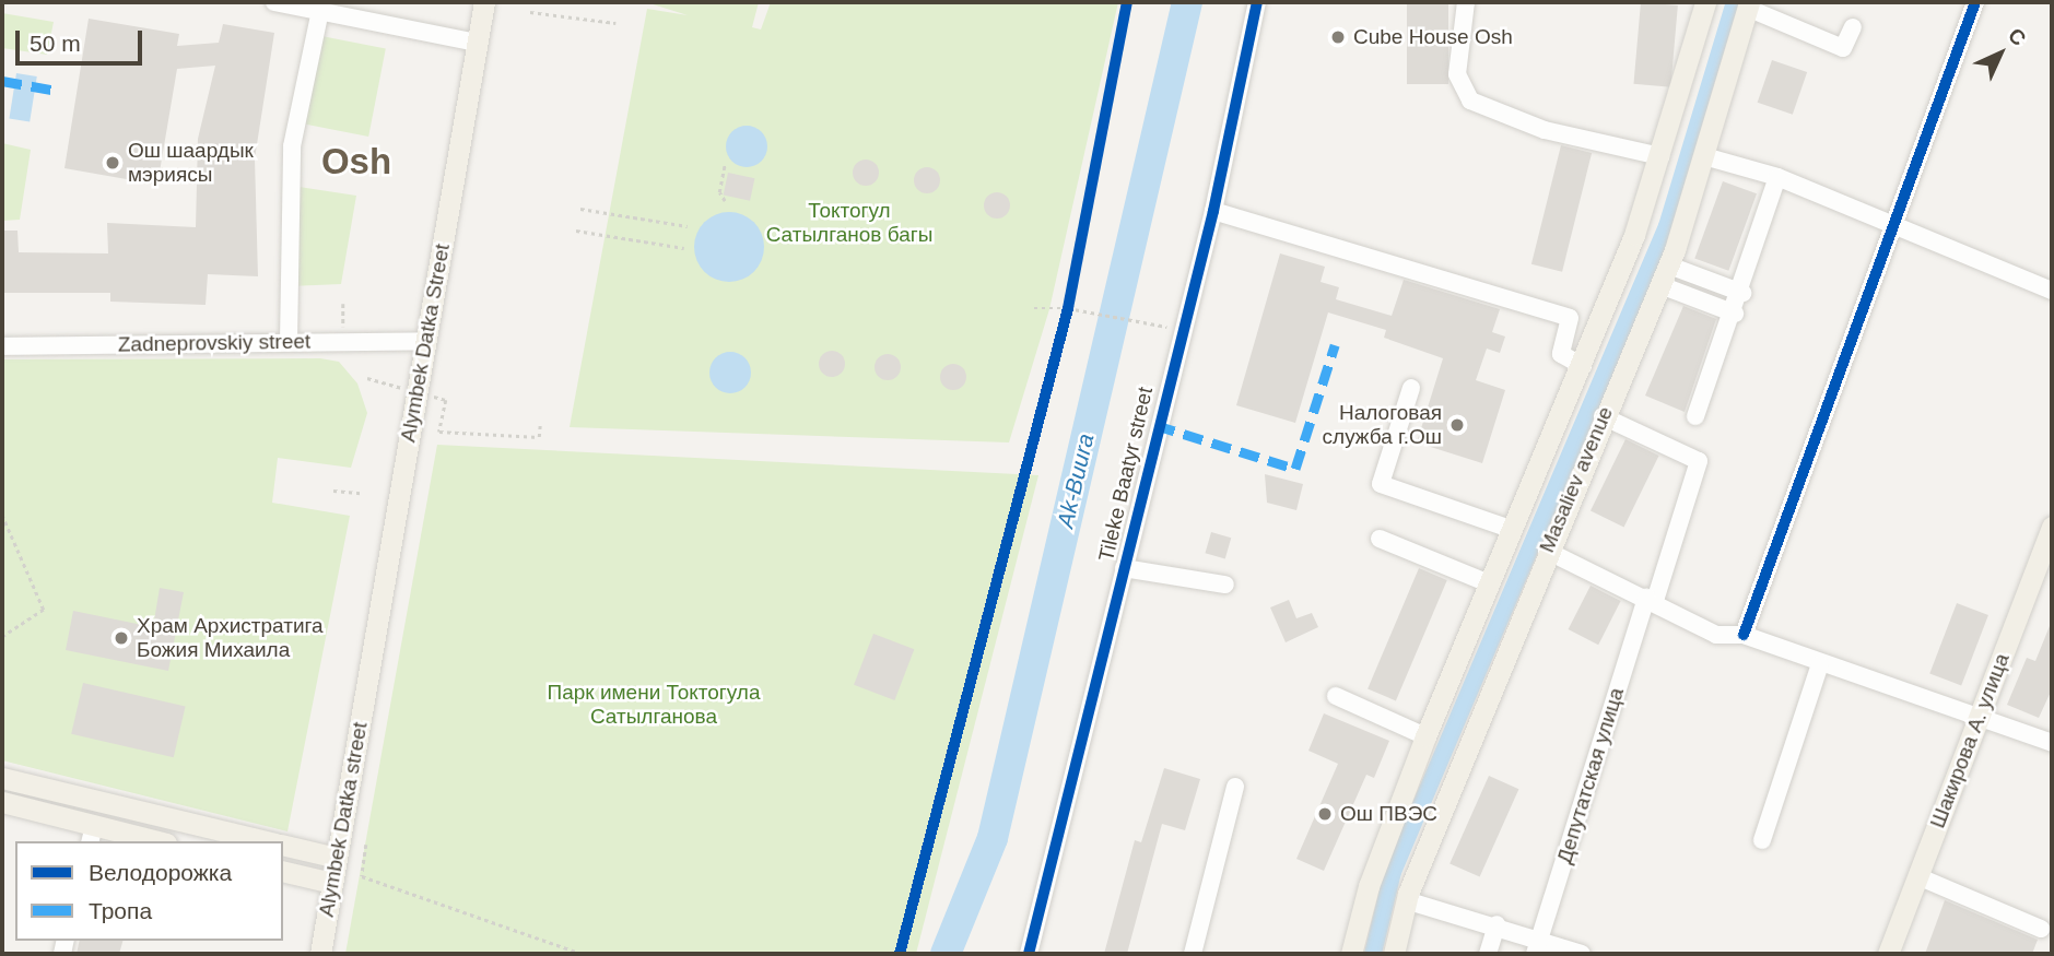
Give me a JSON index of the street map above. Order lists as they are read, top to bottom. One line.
{"streets":{"main road":["Alymbek Datka Street","Masaliev avenue","Шакирова А. улица","Alymbek Datka street"],"street":["Zadneprovskiy street","Tileke Baatyr street","Депутатская улица"]},"crossings":[["Zadneprovskiy street","Alymbek Datka Street"],["Alymbek Datka Street","Alymbek Datka street"],["Masaliev avenue","Депутатская улица"]],"districts":["Osh"],"water":["Ak-Buura"],"parks":["Токтогул Сатылганов багы","Парк имени Токтогула Сатылганова"],"places":["Cube House Osh","Ош шаардык мэриясы","Налоговая служба г.Ош","Храм Архистратига Божия Михаила","Ош ПВЭС"],"legend":["Велодорожка","Тропа"],"scale_bar":"50 m","north":"top right"}
